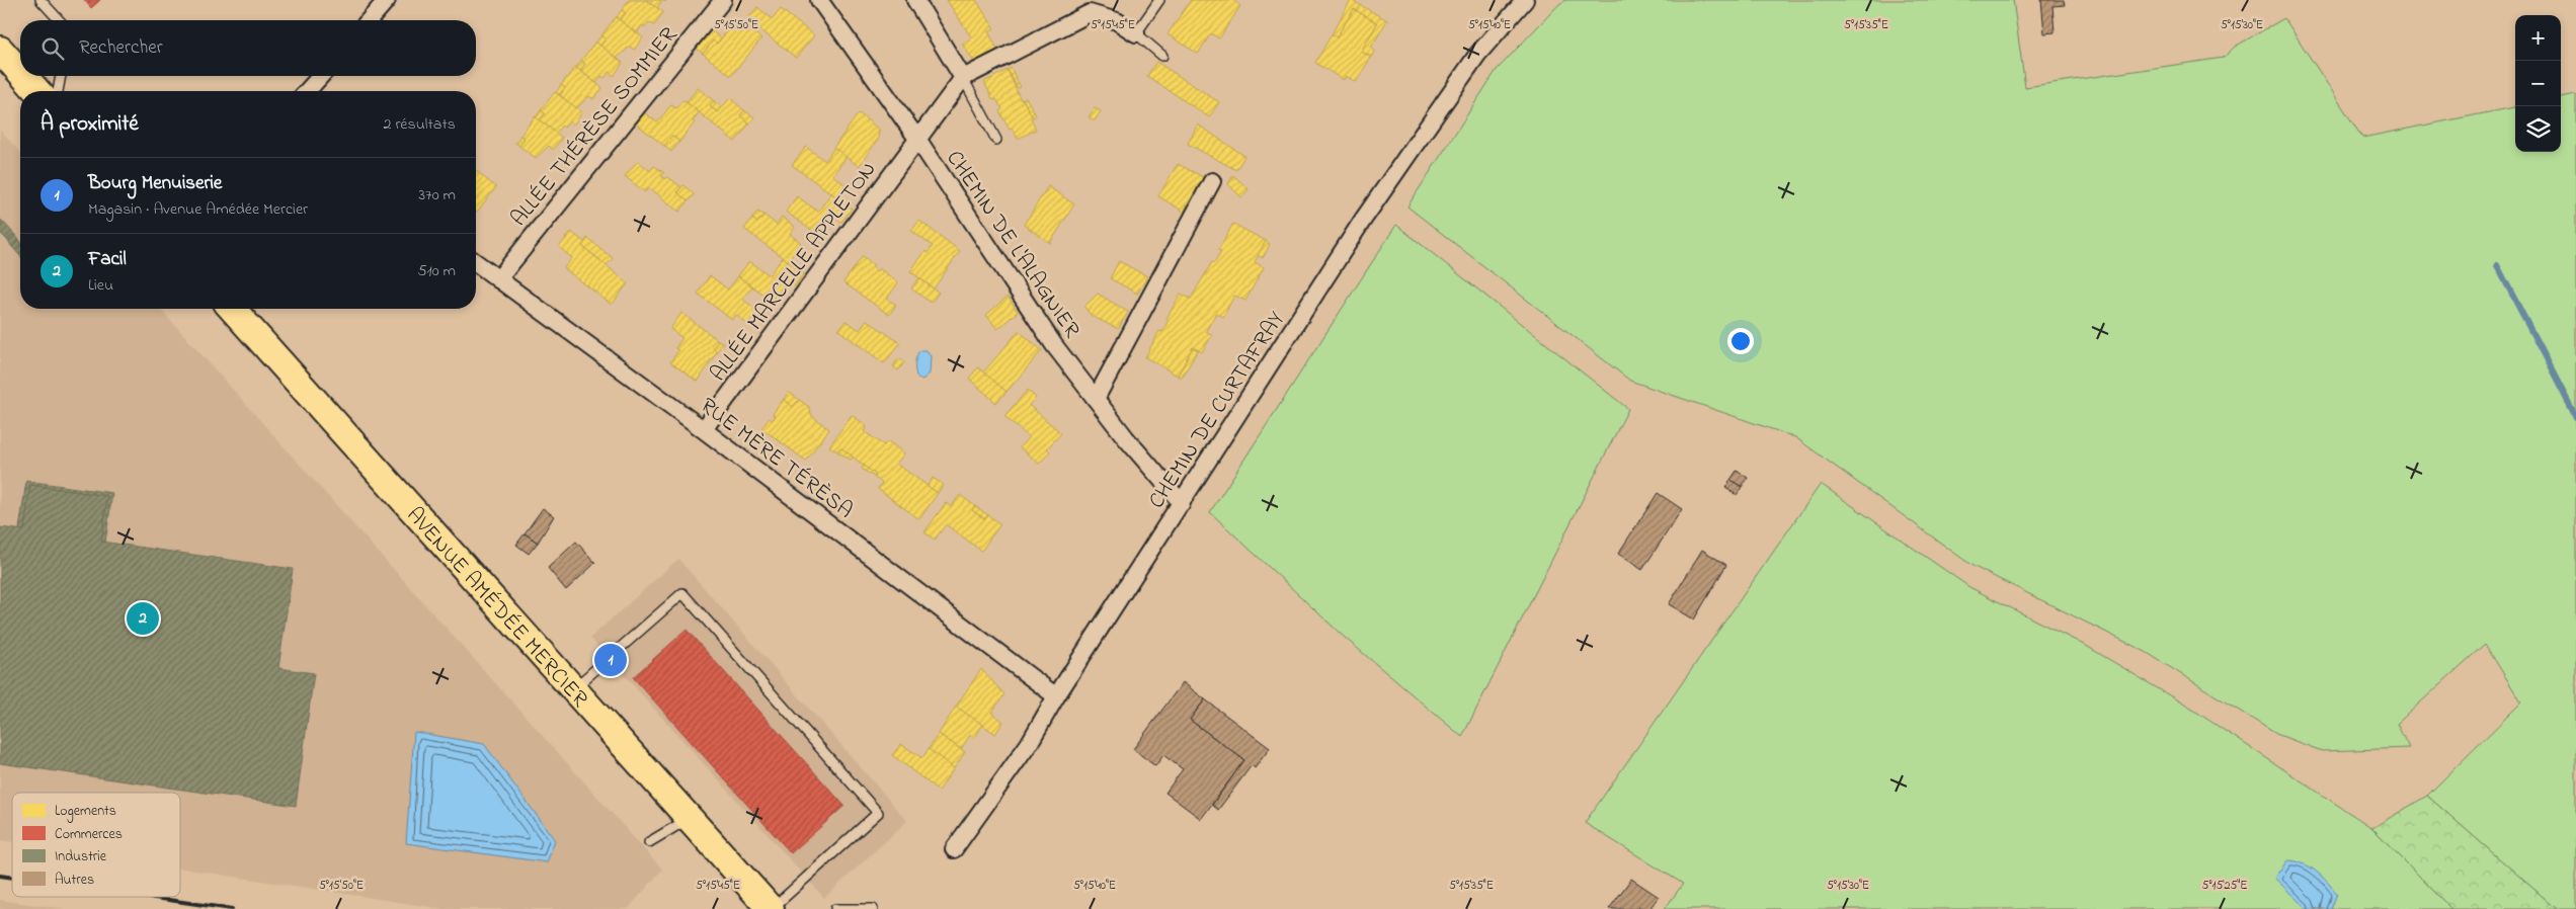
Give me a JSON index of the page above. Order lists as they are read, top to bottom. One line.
{"streets":{"main road":["AVENUE AMÉDÉE MERCIER"],"street":["ALLÉE THÉRÈSE SOMMIER","CHEMIN DE L'ALAGNIER","ALLÉE MARCELLE APPLETON","CHEMIN DE CURTAFRAY","RUE MÈRE TÉRÈSA"]},"crossings":[["ALLÉE THÉRÈSE SOMMIER","RUE MÈRE TÉRÈSA"],["CHEMIN DE L'ALAGNIER","ALLÉE MARCELLE APPLETON"],["CHEMIN DE L'ALAGNIER","CHEMIN DE CURTAFRAY"],["ALLÉE MARCELLE APPLETON","RUE MÈRE TÉRÈSA"],["CHEMIN DE CURTAFRAY","RUE MÈRE TÉRÈSA"]],"legend":["Logements","Commerces","Industrie","Autres"],"page":{"map_buttons":["+","−"],"search":"Rechercher","heading":["À proximité","2 résultats"],"list":[{"mark":"1","name":"Bourg Menuiserie","note":"Magasin · Avenue Amédée Mercier","value":"370 m"},{"mark":"2","name":"Facil","note":"Lieu","value":"510 m"}],"pins":["2","1"]},"coordinates":["5°15'45\"E","5°15'50\"E","5°15'40\"E","5°15'35\"E","5°15'30\"E","5°15'25\"E"]}
